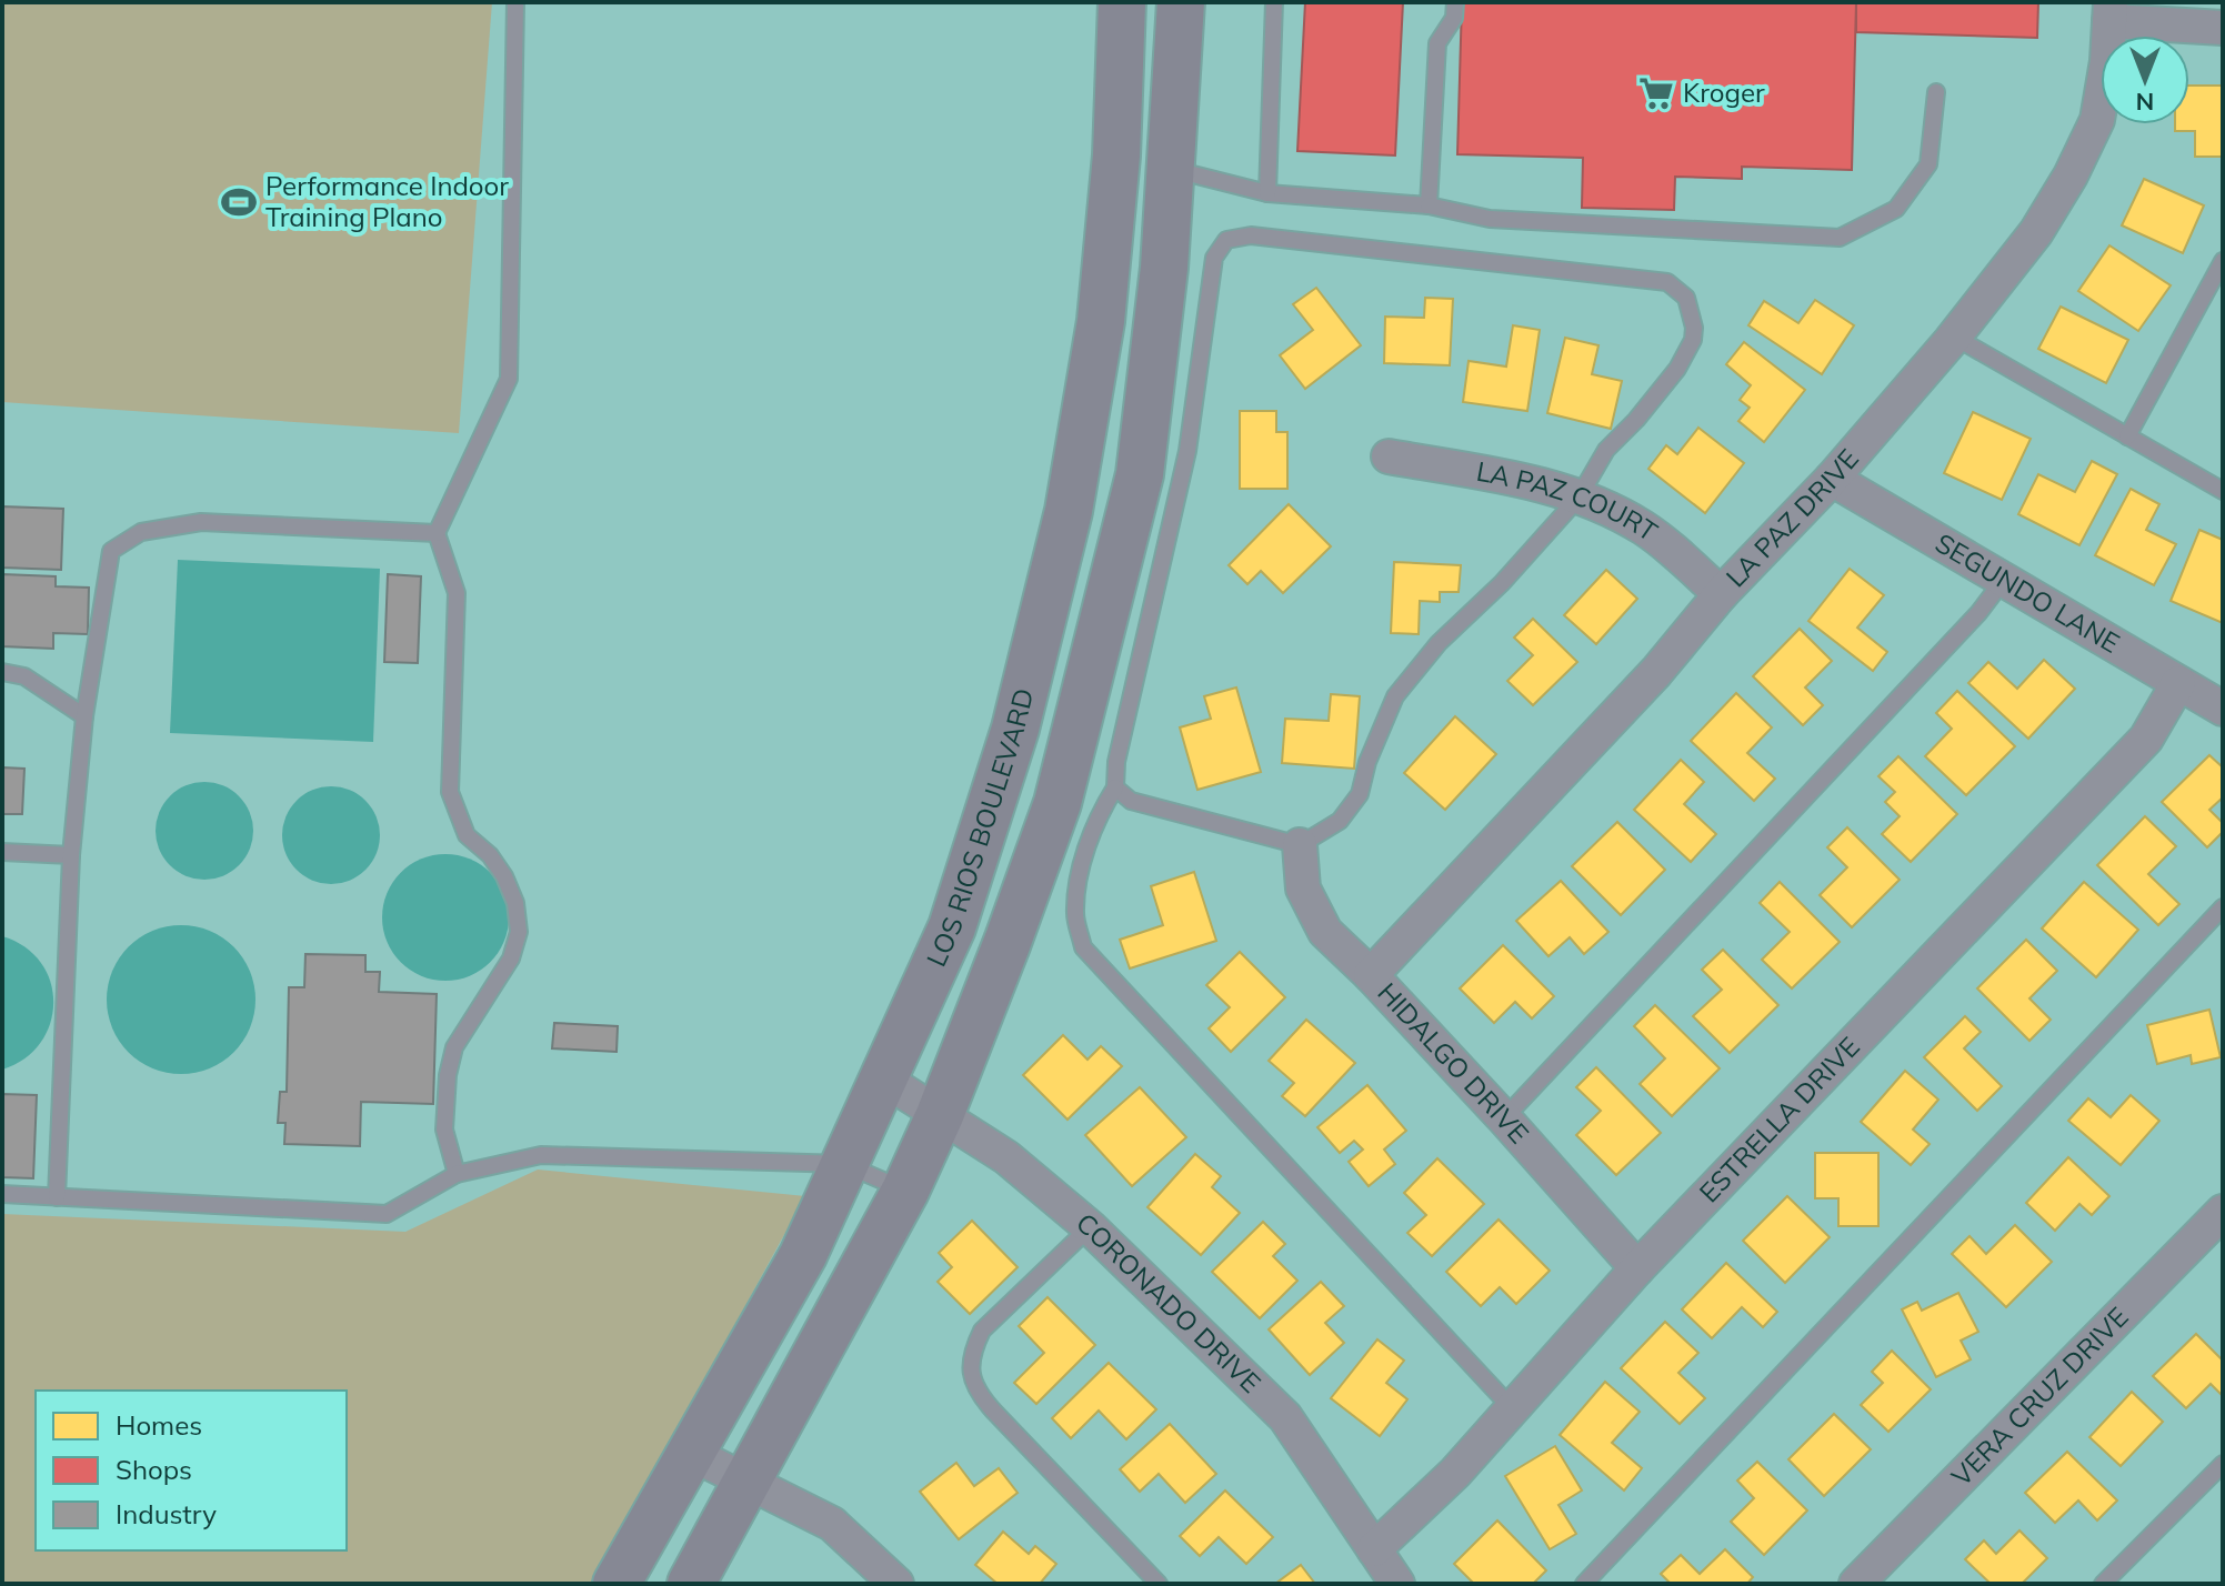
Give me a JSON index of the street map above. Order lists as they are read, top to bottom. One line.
{"streets":{"main road":["LOS RIOS BOULEVARD"],"street":["LA PAZ COURT","LA PAZ DRIVE","SEGUNDO LANE","HIDALGO DRIVE","ESTRELLA DRIVE","CORONADO DRIVE","VERA CRUZ DRIVE"]},"crossings":[["LA PAZ COURT","LA PAZ DRIVE"],["LA PAZ DRIVE","SEGUNDO LANE"],["LA PAZ DRIVE","HIDALGO DRIVE"],["SEGUNDO LANE","ESTRELLA DRIVE"],["LOS RIOS BOULEVARD","CORONADO DRIVE"],["HIDALGO DRIVE","ESTRELLA DRIVE"],["ESTRELLA DRIVE","CORONADO DRIVE"]],"places":{"supermarket":["Kroger"],"sports":["Performance Indoor Training Plano"]},"legend":["Homes","Shops","Industry"],"north":"bottom"}
